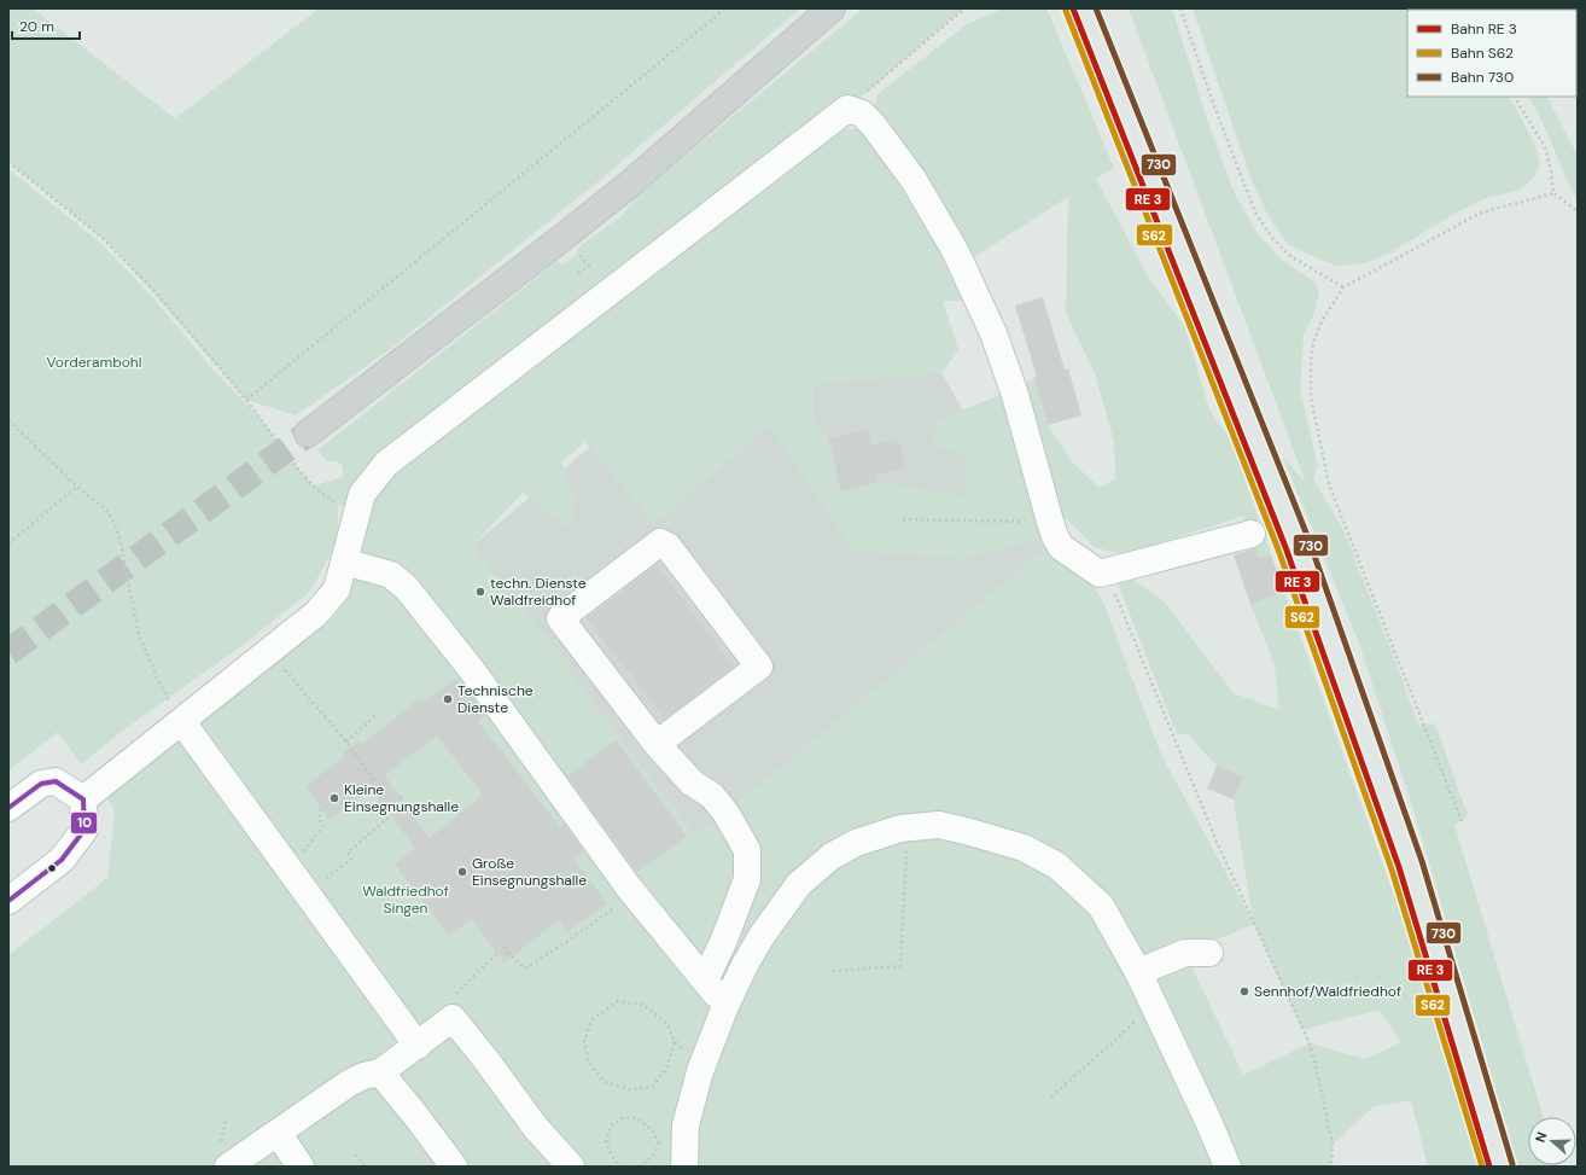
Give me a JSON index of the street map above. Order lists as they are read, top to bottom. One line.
{"parks":["Vorderambohl","Waldfriedhof Singen"],"places":["techn. Dienste Waldfreidhof","Technische Dienste","Kleine Einsegnungshalle","Große Einsegnungshalle","Sennhof/Waldfriedhof"],"lines":["rail line 730","rail line S62","transit line 10"],"legend":["Bahn RE 3","Bahn S62","Bahn 730"],"scale_bar":"20 m","north":"left"}
